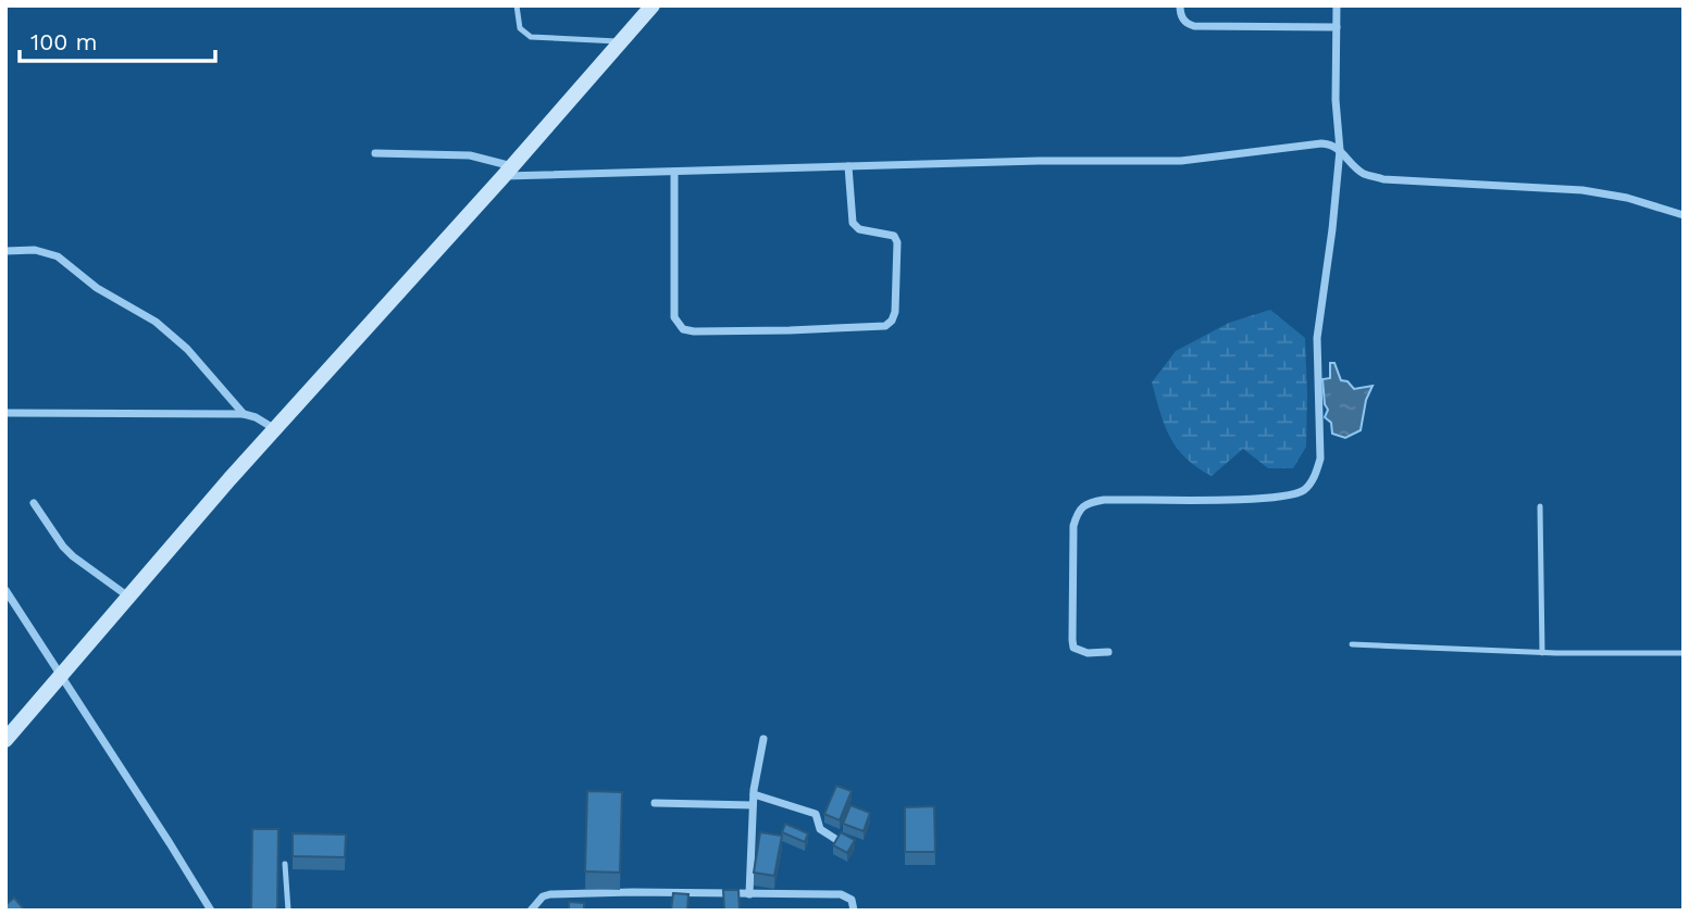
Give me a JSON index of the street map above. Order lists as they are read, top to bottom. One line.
{"scale_bar":"100 m"}
